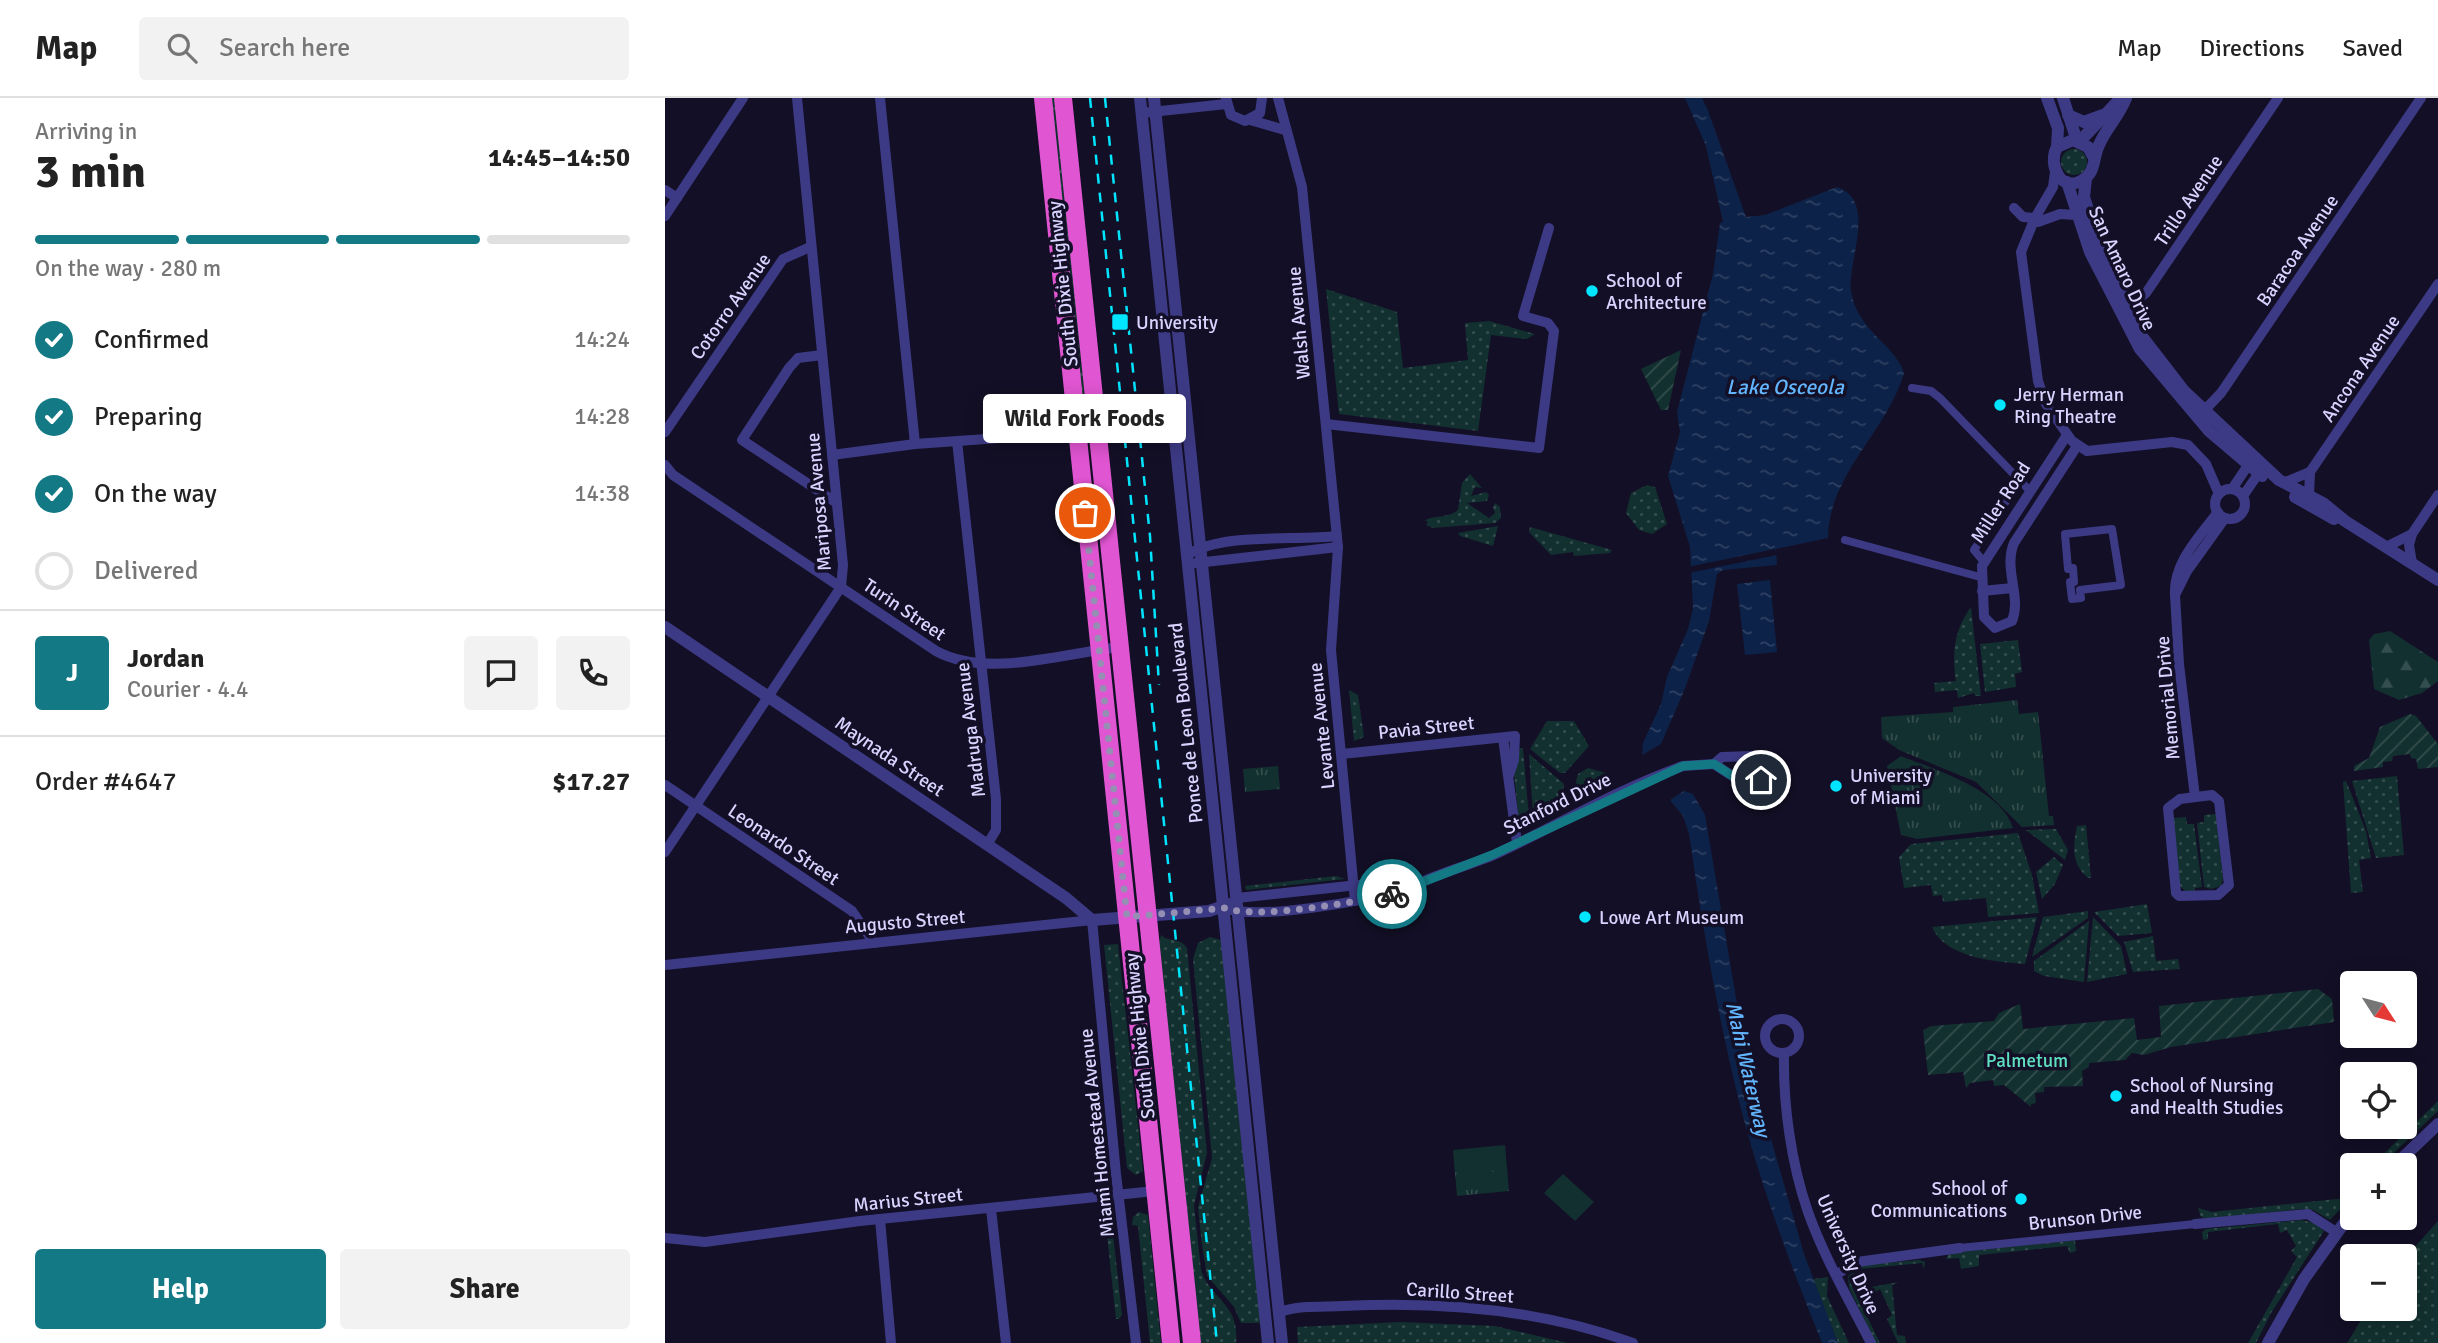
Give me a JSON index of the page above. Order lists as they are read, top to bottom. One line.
{"streets":{"highway":["South Dixie Highway"],"street":["Trillo Avenue","Baracoa Avenue","San Amaro Drive","Cotorro Avenue","Walsh Avenue","Ancona Avenue","Mariposa Avenue","Miller Road","Turin Street","Memorial Drive","Ponce de Leon Boulevard","Levante Avenue","Pavia Street","Madruga Avenue","Maynada Street","Stanford Drive","Leonardo Street","Augusto Street","Miami Homestead Avenue","Marius Street","Brunson Drive","University Drive","Carillo Street"]},"crossings":[["Trillo Avenue","San Amaro Drive"],["Baracoa Avenue","San Amaro Drive"],["South Dixie Highway","Turin Street"],["South Dixie Highway","Stanford Drive"],["South Dixie Highway","Augusto Street"],["South Dixie Highway","Marius Street"],["Cotorro Avenue","Mariposa Avenue"],["Walsh Avenue","Levante Avenue"],["Mariposa Avenue","Turin Street"],["Mariposa Avenue","Maynada Street"],["Mariposa Avenue","Leonardo Street"],["Turin Street","Madruga Avenue"],["Ponce de Leon Boulevard","Stanford Drive"],["Ponce de Leon Boulevard","Carillo Street"],["Levante Avenue","Pavia Street"],["Levante Avenue","Stanford Drive"],["Pavia Street","Stanford Drive"],["Madruga Avenue","Maynada Street"],["Maynada Street","Augusto Street"],["Maynada Street","Miami Homestead Avenue"],["Stanford Drive","Augusto Street"],["Leonardo Street","Augusto Street"],["Augusto Street","Miami Homestead Avenue"],["Miami Homestead Avenue","Marius Street"],["Brunson Drive","University Drive"]],"water":["Lake Osceola","Mahi Waterway"],"parks":["Palmetum"],"places":{"other":["School of Architecture","Jerry Herman Ring Theatre","Wild Fork Foods","University of Miami","Lowe Art Museum","School of Nursing and Health Studies","School of Communications"],"transit":["University"]},"north":"bottom right","page":{"header":"Map","search":"Search here","nav":["Map","Directions","Saved"],"heading":["3 min","Arriving in","14:45–14:50"],"panel":["Jordan","Courier · 4.4","Order #4647","$17.27"],"bar":"On the way · 280 m","list":[["Confirmed","14:24"],["Preparing","14:28"],["On the way","14:38"],"Delivered"],"bubble":"Wild Fork Foods","round":"J","map_buttons":["+","−"],"buttons":["Help","Share"]}}
